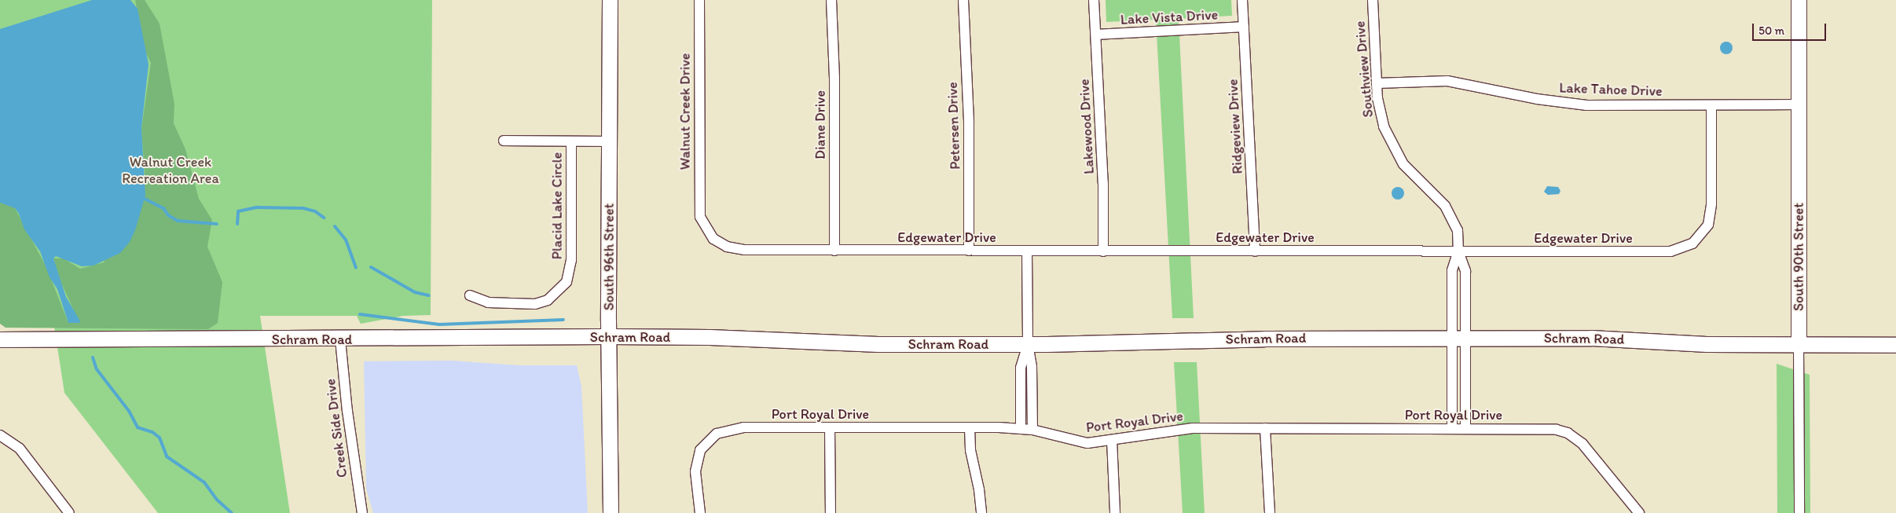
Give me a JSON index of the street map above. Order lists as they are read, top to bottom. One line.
{"streets":{"main road":["South 96th Street","South 90th Street","Schram Road"],"street":["Lake Vista Drive","Southview Drive","Lake Tahoe Drive","Walnut Creek Drive","Diane Drive","Petersen Drive","Lakewood Drive","Ridgeview Drive","Placid Lake Circle","Edgewater Drive","Port Royal Drive","Creek Side Drive"]},"crossings":[["Lake Vista Drive","Lakewood Drive"],["Lake Vista Drive","Ridgeview Drive"],["Southview Drive","Lake Tahoe Drive"],["Southview Drive","Edgewater Drive"],["Southview Drive","Schram Road"],["Southview Drive","Port Royal Drive"],["Lake Tahoe Drive","Edgewater Drive"],["Lake Tahoe Drive","South 90th Street"],["Walnut Creek Drive","Edgewater Drive"],["Diane Drive","Edgewater Drive"],["Petersen Drive","Edgewater Drive"],["Lakewood Drive","Edgewater Drive"],["Ridgeview Drive","Edgewater Drive"],["South 96th Street","Schram Road"],["South 90th Street","Schram Road"],["Schram Road","Creek Side Drive"]],"parks":["Walnut Creek Recreation Area"],"scale_bar":"50 m"}
